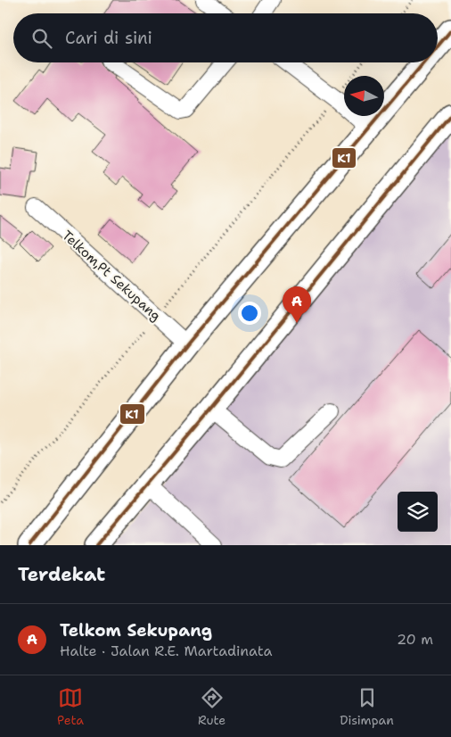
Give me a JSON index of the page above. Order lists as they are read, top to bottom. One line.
{"streets":{"lane":["Telkom,Pt Sekupang"]},"lines":["transit line K1"],"north":"left","page":{"search":"Cari di sini","pins":"A","heading":"Terdekat","list":[{"mark":"A","name":"Telkom Sekupang","note":"Halte · Jalan R.E. Martadinata","value":"20 m"}],"nav":["Peta","Rute","Disimpan"]}}
